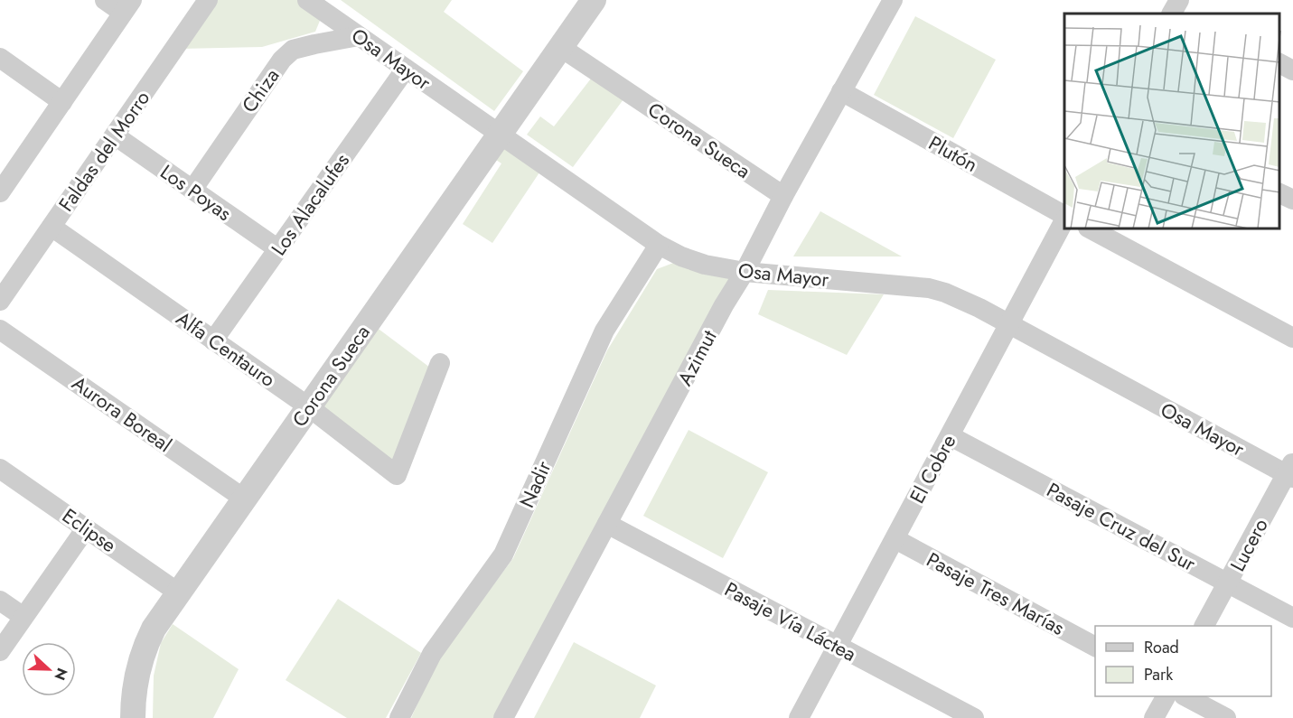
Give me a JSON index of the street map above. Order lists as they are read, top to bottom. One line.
{"streets":{"street":["Osa Mayor","Chiza","Corona Sueca","Faldas del Morro","Plutón","Los Poyas","Los Alacalufes","Alfa Centauro","Azimut","Aurora Boreal","El Cobre","Nadir","Pasaje Cruz del Sur","Eclipse","Lucero","Pasaje Tres Marías","Pasaje Vía Láctea"]},"crossings":[["Osa Mayor","Chiza"],["Osa Mayor","Corona Sueca"],["Osa Mayor","Los Alacalufes"],["Osa Mayor","Azimut"],["Osa Mayor","El Cobre"],["Osa Mayor","Nadir"],["Osa Mayor","Lucero"],["Chiza","Los Poyas"],["Corona Sueca","Alfa Centauro"],["Corona Sueca","Azimut"],["Corona Sueca","Aurora Boreal"],["Corona Sueca","Eclipse"],["Faldas del Morro","Los Poyas"],["Faldas del Morro","Alfa Centauro"],["Plutón","Azimut"],["Los Poyas","Los Alacalufes"],["Los Alacalufes","Alfa Centauro"],["Azimut","Pasaje Vía Láctea"],["El Cobre","Pasaje Cruz del Sur"],["El Cobre","Pasaje Tres Marías"],["El Cobre","Pasaje Vía Láctea"],["Pasaje Cruz del Sur","Lucero"]],"legend":["Road","Park"],"north":"right"}
